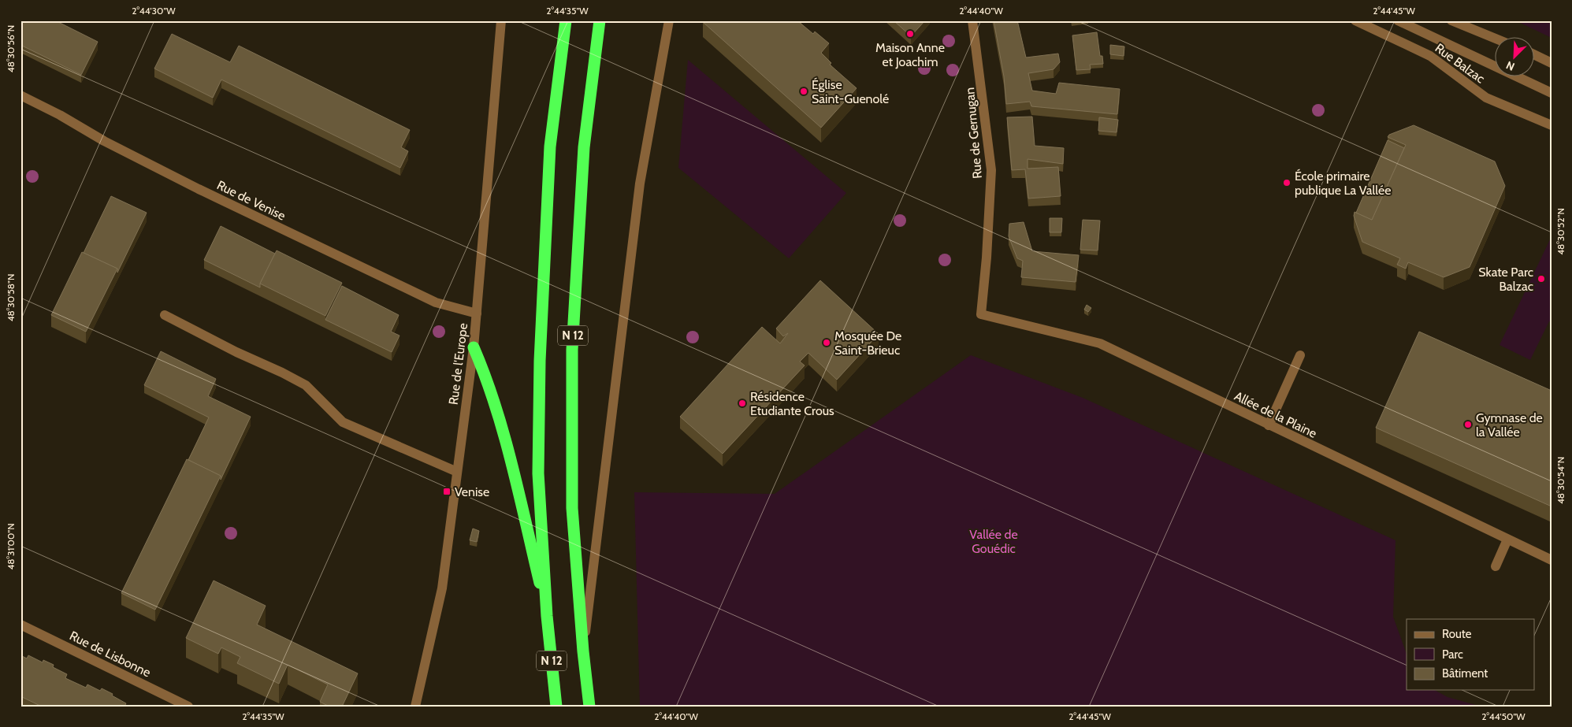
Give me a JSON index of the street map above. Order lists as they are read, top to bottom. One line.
{"streets":{"highway":["N 12"],"street":["Rue Balzac","Rue de Gernugan","Rue de Venise","Rue de l'Europe","Allée de la Plaine","Rue de Lisbonne"]},"crossings":[["Rue de Gernugan","Allée de la Plaine"],["Rue de Venise","Rue de l'Europe"]],"parks":["Vallée de Gouédic"],"places":{"other":["Maison Anne et Joachim","Église Saint-Guenolé","École primaire publique La Vallée","Skate Parc Balzac","Mosquée De Saint-Brieuc","Résidence Etudiante Crous","Gymnase de la Vallée"],"transit":["Venise"]},"legend":["Route","Parc","Bâtiment"],"north":"bottom left","coordinates":["2°44'30\"W","2°44'35\"W","2°44'40\"W","2°44'45\"W","48°30'56\"N","48°30'52\"N","48°30'58\"N","48°30'54\"N","48°31'00\"N","2°44'50\"W"]}
